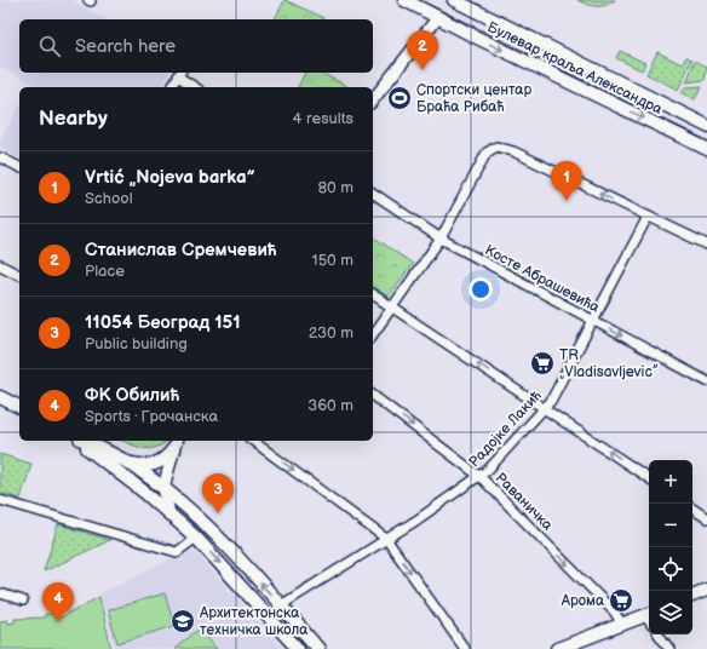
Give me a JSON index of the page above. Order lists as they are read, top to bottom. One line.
{"streets":{"main road":["Булевар краља Александра"],"street":["Косте Абрашевића","Радојке Лакић","Раваничка"]},"crossings":[["Косте Абрашевића","Радојке Лакић"],["Радојке Лакић","Раваничка"]],"one_way":["Раваничка"],"places":{"sports":["Спортски центар Браћа Рибаћ"],"supermarket":["TR „Vladisavljevic”","Арома"],"school or university":["Архитектонска техничка школа"]},"page":{"search":"Search here","pins":["2","1","3","4"],"heading":["Nearby","4 results"],"list":[{"mark":"1","name":"Vrtić „Nojeva barka”","note":"School","value":"80 m"},{"mark":"2","name":"Станислав Сремчевић","note":"Place","value":"150 m"},{"mark":"3","name":"11054 Београд 151","note":"Public building","value":"230 m"},{"mark":"4","name":"ФК Обилић","note":"Sports · Грочанска","value":"360 m"}],"map_buttons":["+","−"]}}
